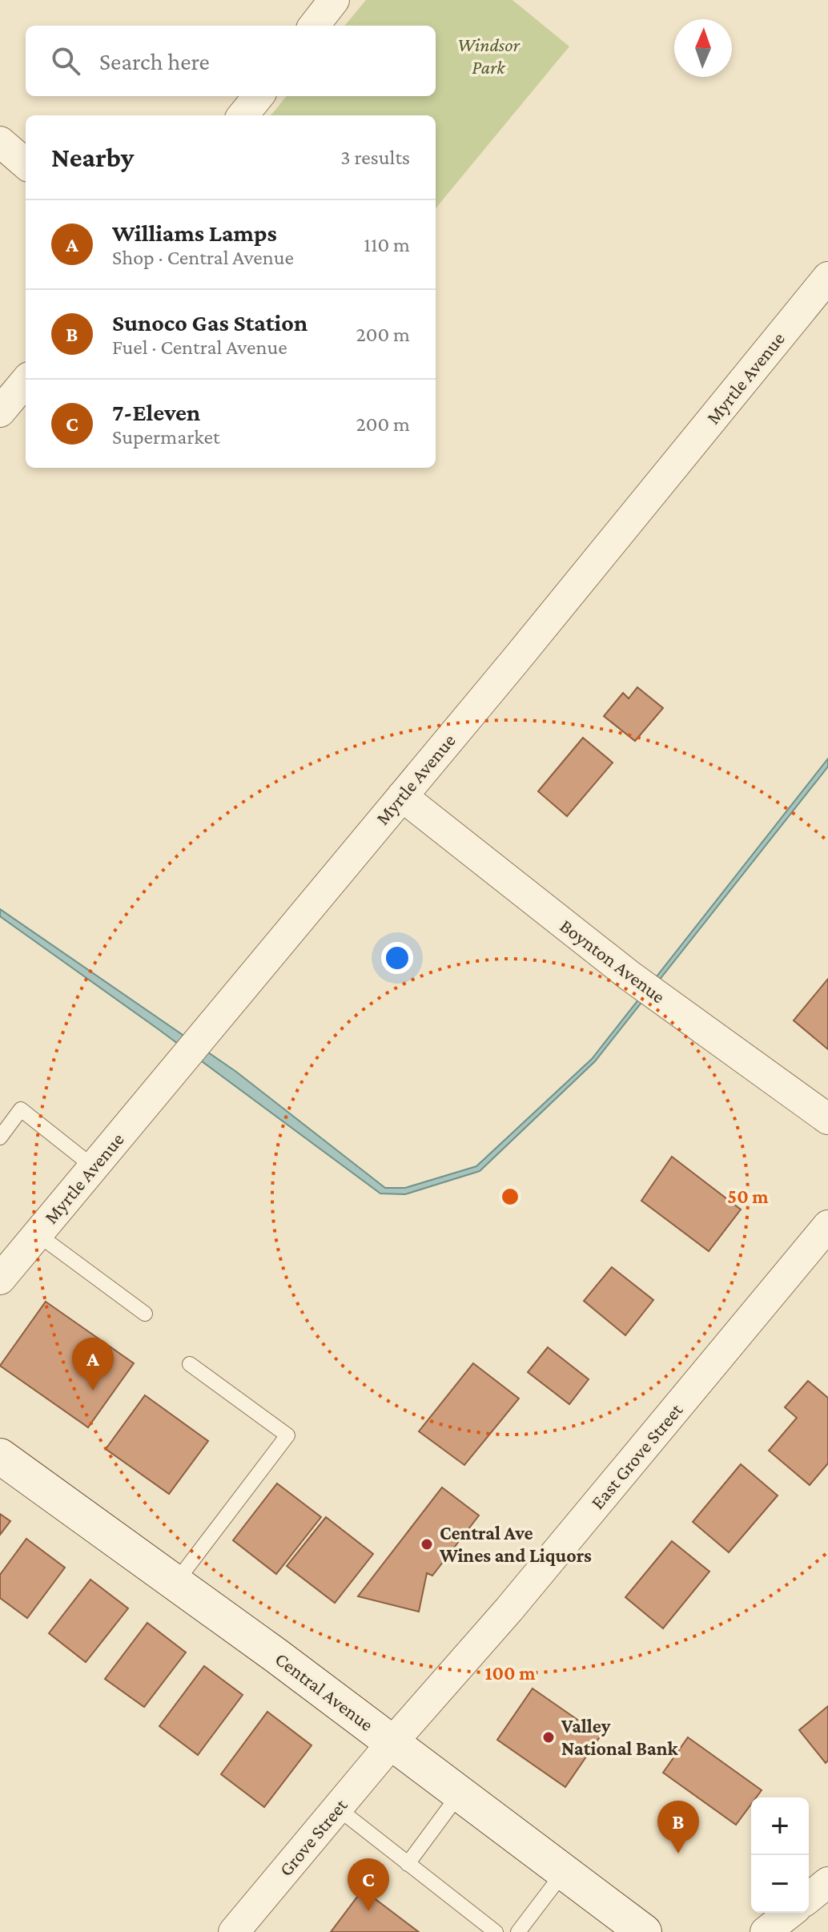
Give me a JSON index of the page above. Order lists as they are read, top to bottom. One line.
{"streets":{"main road":["Central Avenue"],"street":["Myrtle Avenue","Boynton Avenue","East Grove Street","Grove Street"]},"crossings":[["Myrtle Avenue","Boynton Avenue"],["East Grove Street","Central Avenue"],["East Grove Street","Grove Street"],["Central Avenue","Grove Street"]],"parks":["Windsor Park"],"places":["Central Ave Wines and Liquors","Valley National Bank"],"north":"top","page":{"search":"Search here","heading":["Nearby","3 results"],"list":[{"mark":"A","name":"Williams Lamps","note":"Shop · Central Avenue","value":"110 m"},{"mark":"B","name":"Sunoco Gas Station","note":"Fuel · Central Avenue","value":"200 m"},{"mark":"C","name":"7-Eleven","note":"Supermarket","value":"200 m"}],"pins":["A","B","C"],"map_buttons":["+","−"]},"rings":["50 m","100 m"]}
